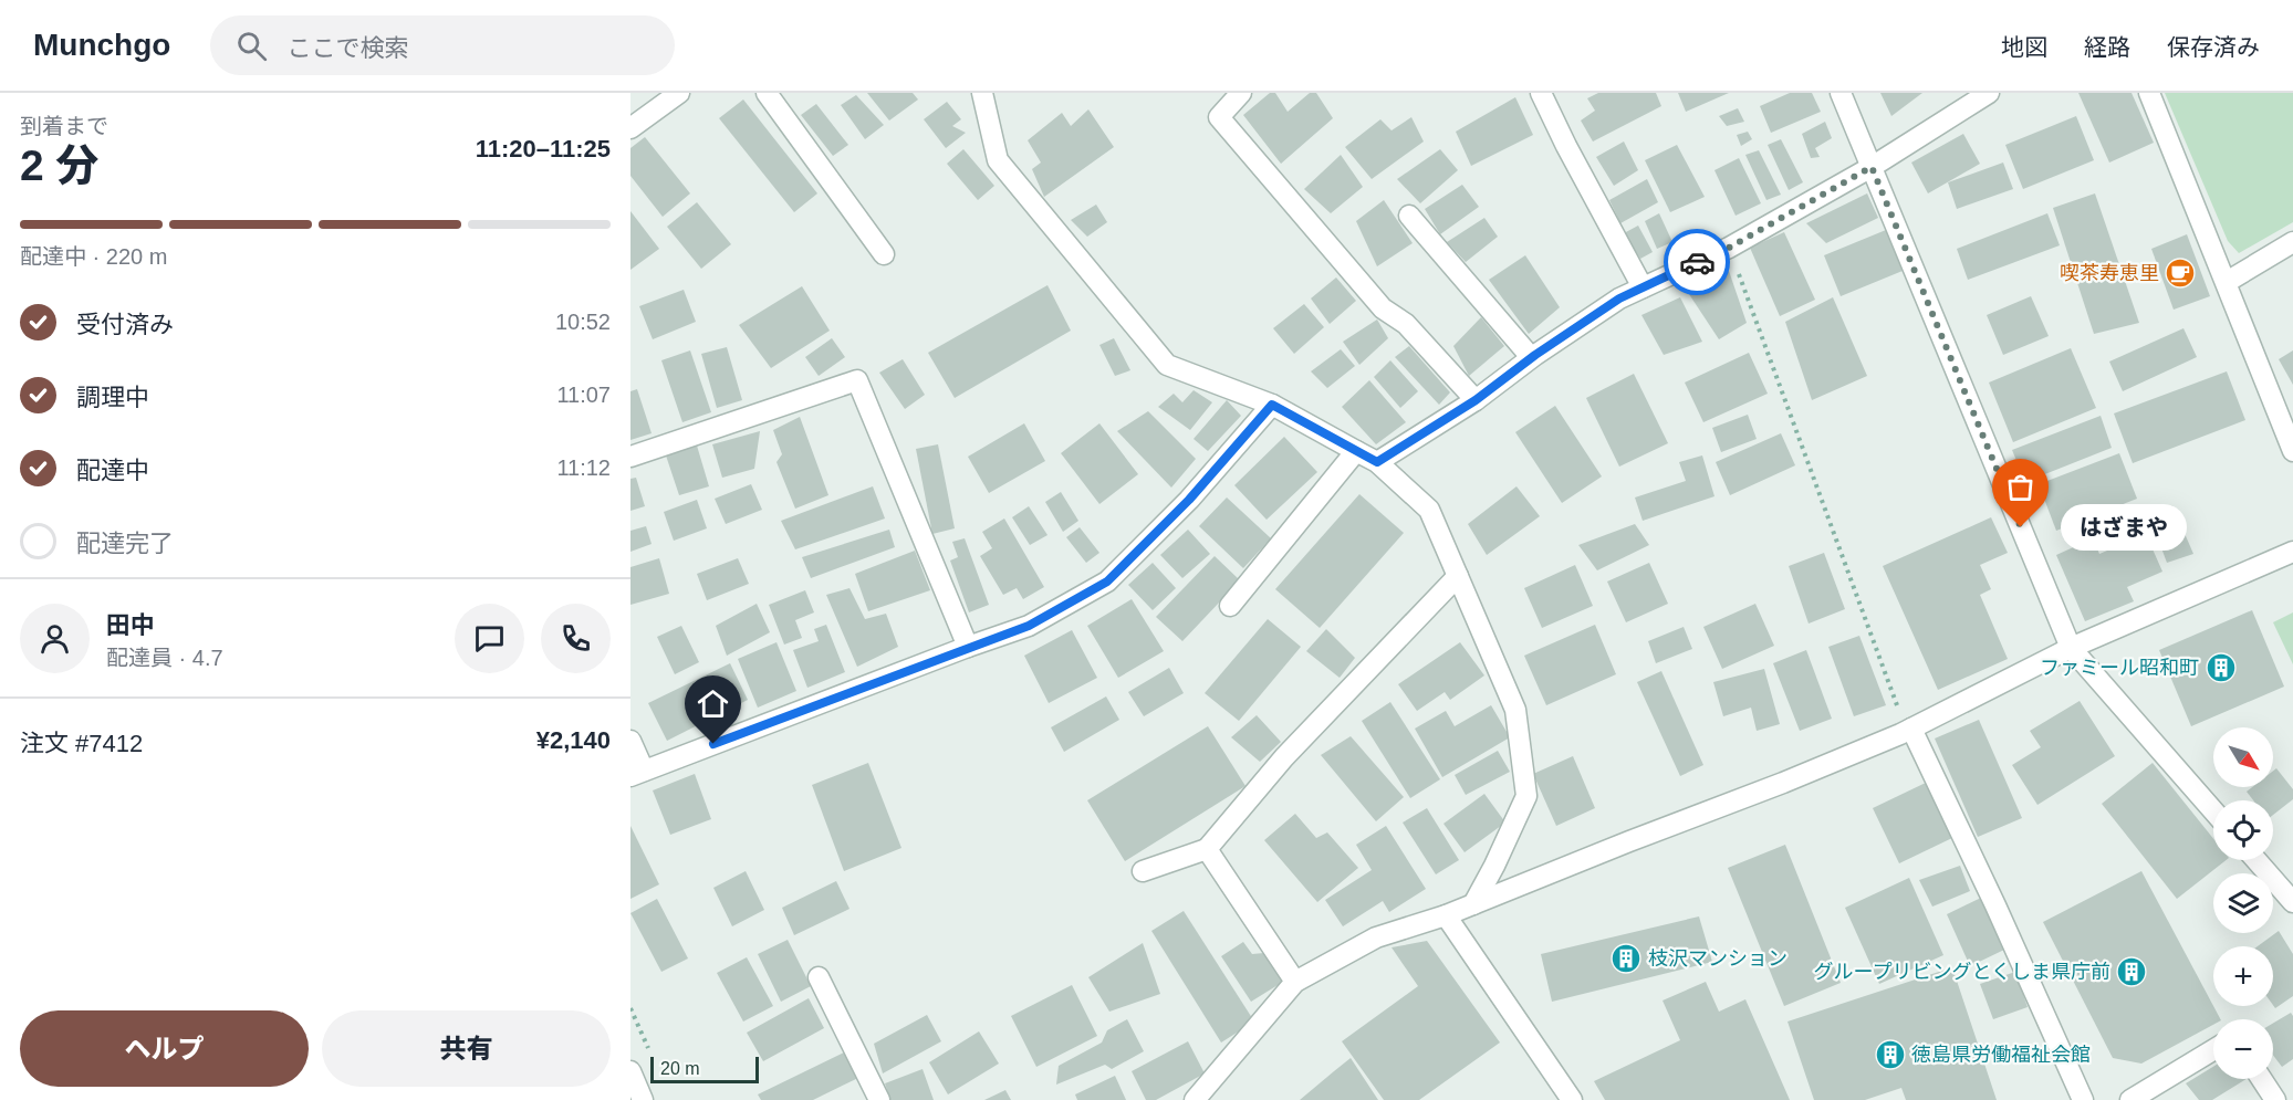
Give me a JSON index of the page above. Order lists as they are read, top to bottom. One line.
{"places":{"cafe":["喫茶寿恵里"],"other":["はざまや"],"building":["ファミール昭和町","枝沢マンション","グループリビングとくしま県庁前","徳島県労働福祉会館"]},"scale_bar":"20 m","north":"bottom right","page":{"header":"Munchgo","search":"ここで検索","nav":["地図","経路","保存済み"],"heading":["2 分","到着まで","11:20–11:25"],"panel":["田中","配達員 · 4.7","注文 #7412","¥2,140"],"bar":"配達中 · 220 m","list":[["受付済み","10:52"],["調理中","11:07"],["配達中","11:12"],"配達完了"],"bubble":"はざまや","map_buttons":["+","−"],"buttons":["ヘルプ","共有"],"scale":"20 m"}}
